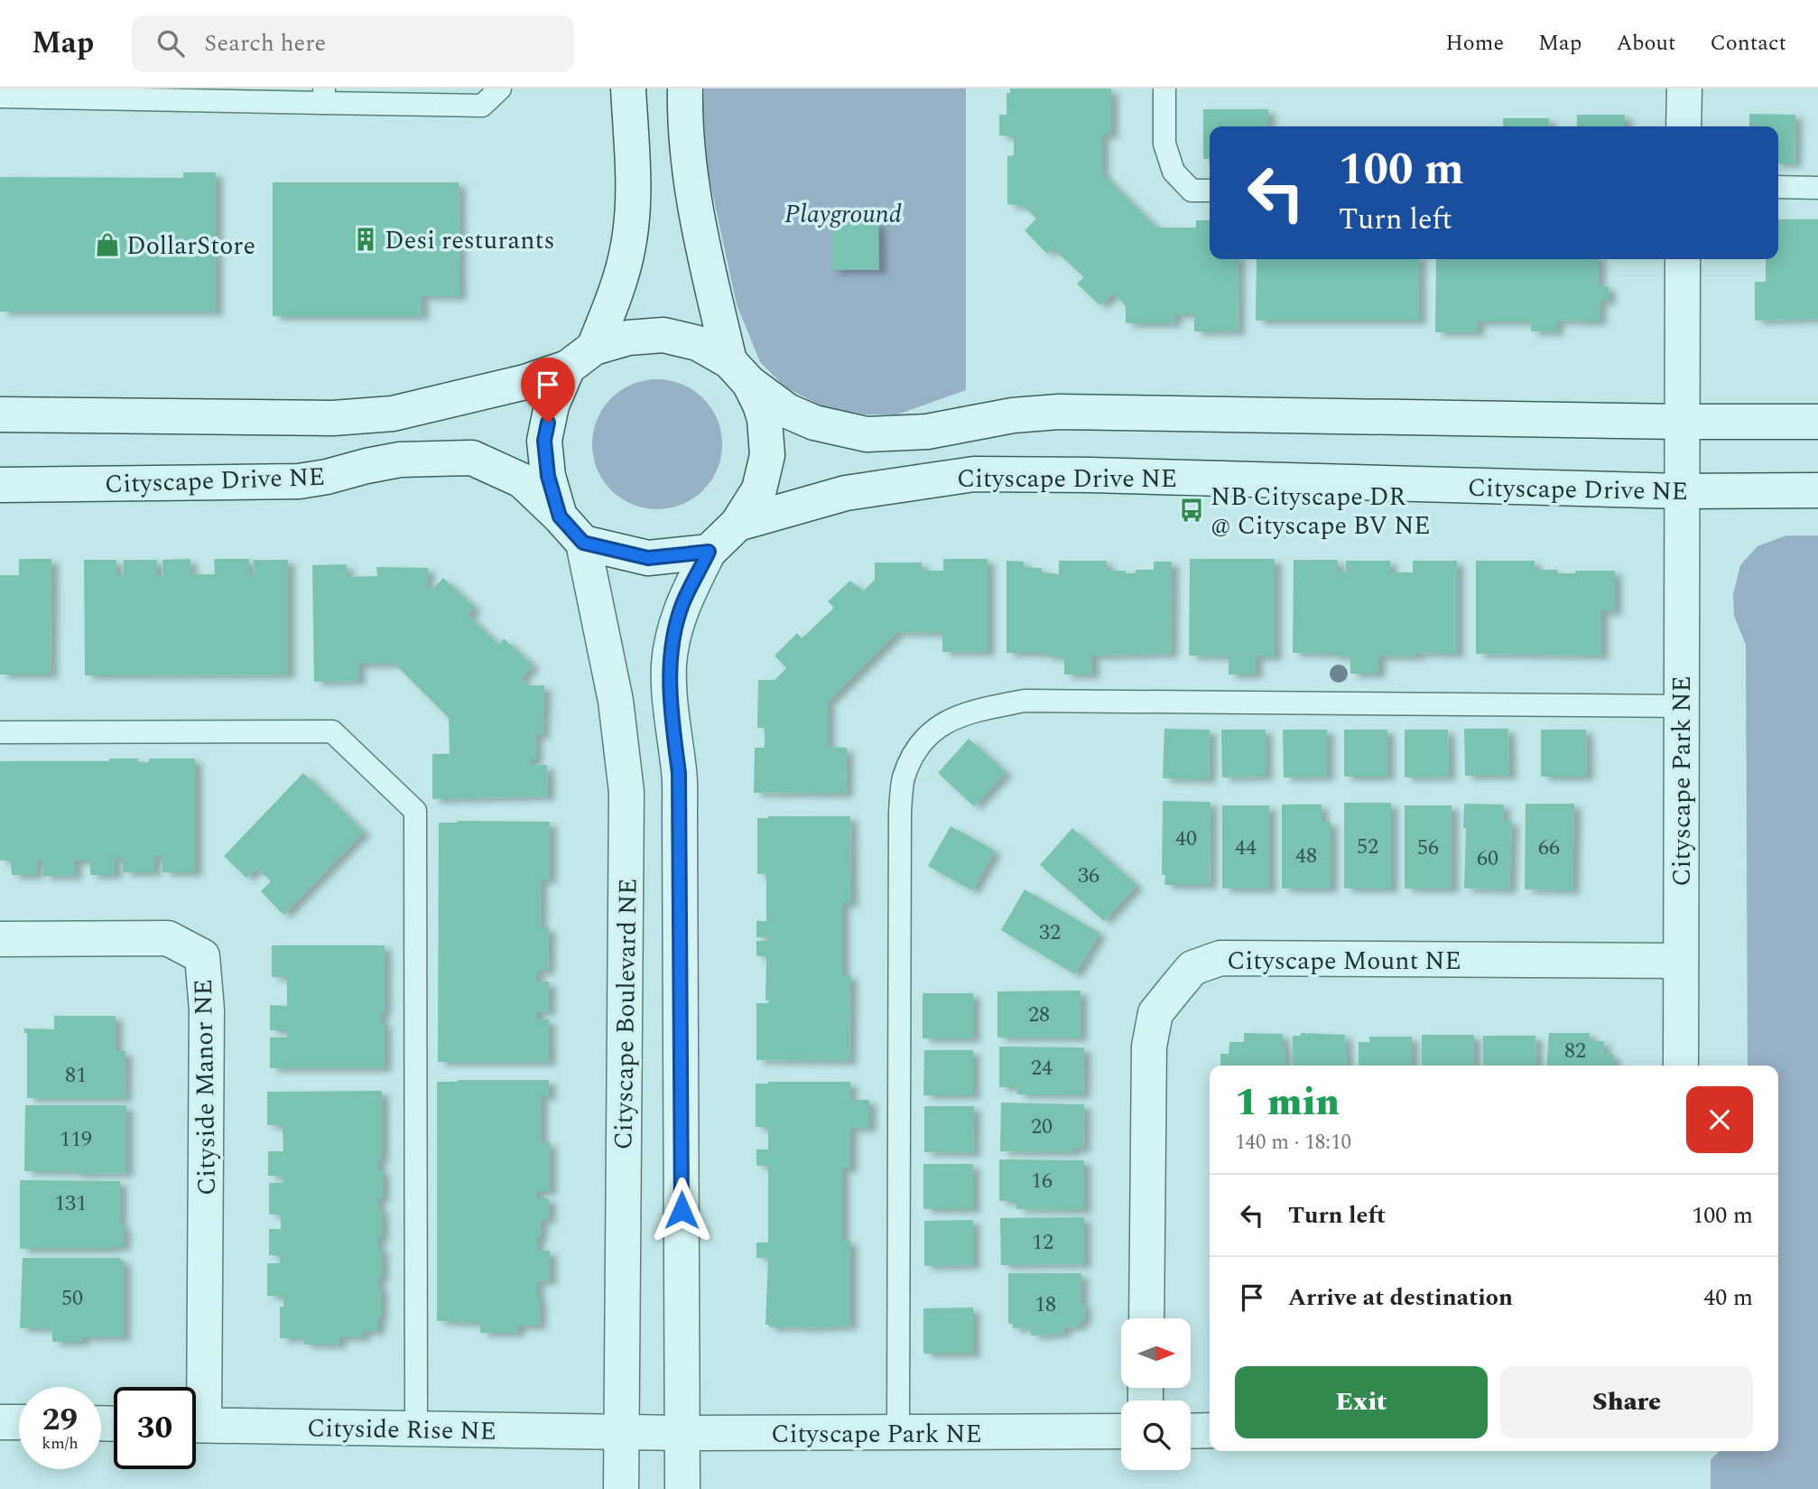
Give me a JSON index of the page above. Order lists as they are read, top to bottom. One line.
{"streets":{"street":["Cityscape Drive NE","Cityscape Park NE","Cityscape Mount NE","Cityscape Boulevard NE","Cityside Manor NE","Cityside Rise NE"]},"crossings":[["Cityscape Drive NE","Cityscape Park NE"],["Cityscape Drive NE","Cityscape Boulevard NE"],["Cityscape Park NE","Cityscape Mount NE"],["Cityscape Park NE","Cityscape Boulevard NE"],["Cityscape Park NE","Cityside Rise NE"],["Cityscape Boulevard NE","Cityside Rise NE"]],"parks":["Playground"],"places":{"building":["Desi resturants"],"shop":["DollarStore"],"bus stop":["NB Cityscape DR @ Cityscape BV NE"]},"house_numbers":["40","52","44","56","66","48","60","36","32","28","82","24","81","20","119","16","131","12","50","18"],"north":"right","page":{"header":"Map","search":"Search here","nav":["Home","Map","About","Contact"],"turn":["100 m","Turn left"],"heading":["1 min","140 m · 18:10"],"list":[{"name":"Turn left","value":"100 m"},{"name":"Arrive at destination","value":"40 m"}],"buttons":["Exit","Share"],"speed":"29 km/h","limit":"30"}}
